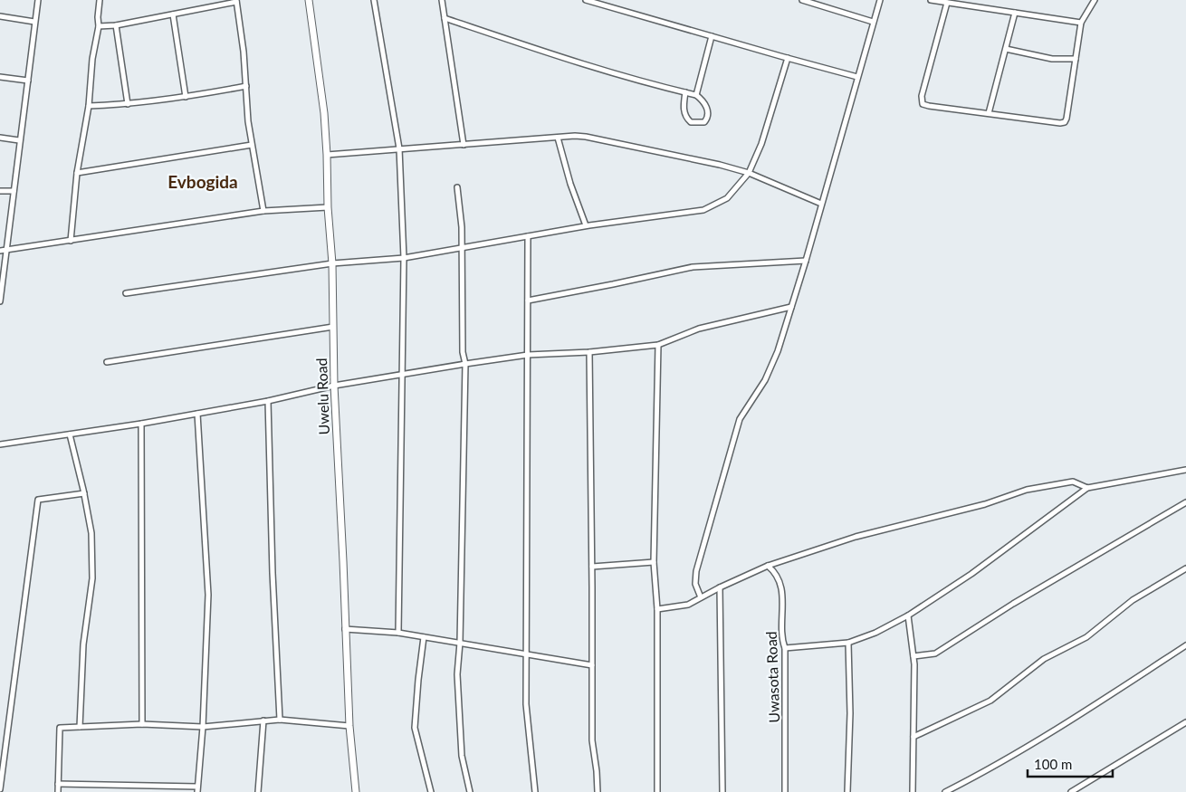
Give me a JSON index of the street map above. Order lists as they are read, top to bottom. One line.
{"streets":{"street":["Uwelu Road","Uwasota Road"]},"districts":["Evbogida"],"scale_bar":"100 m"}
